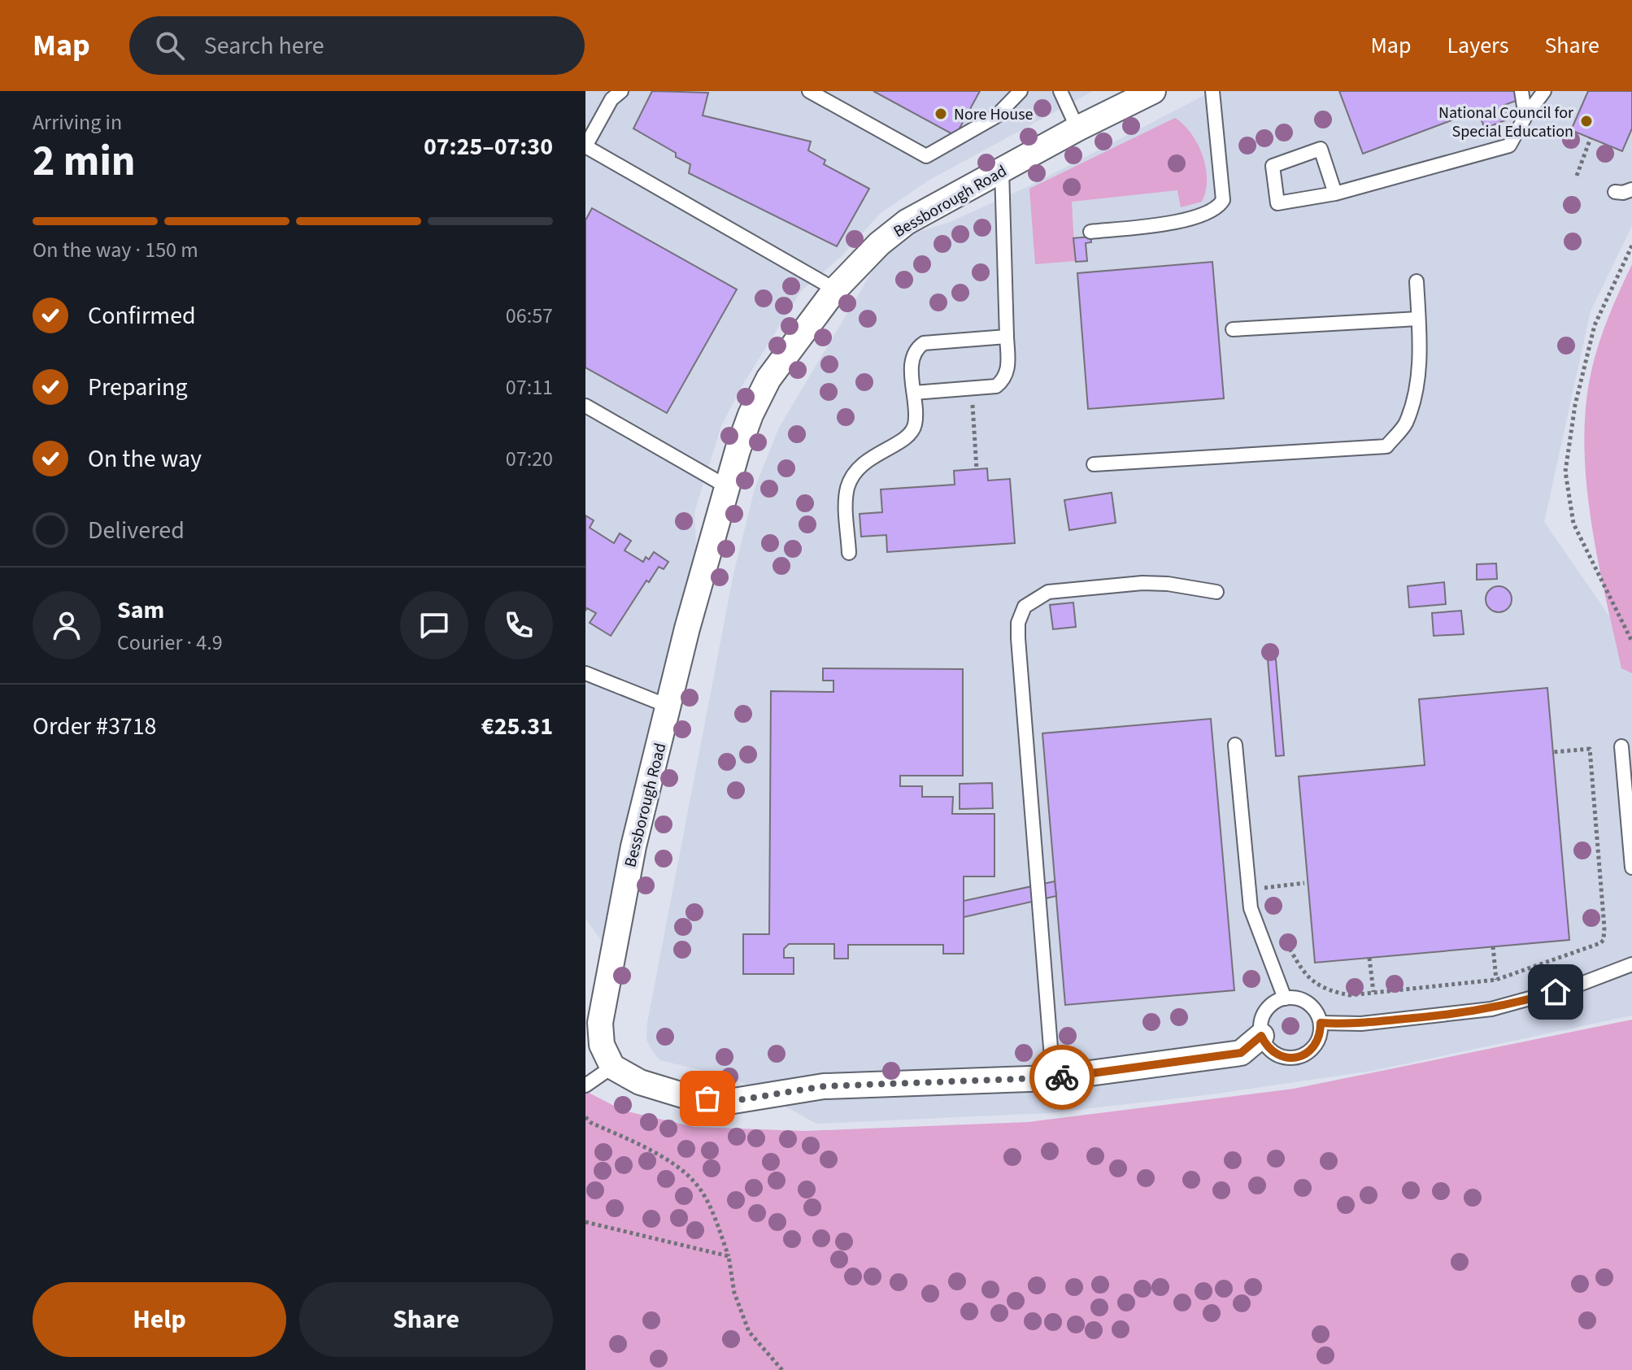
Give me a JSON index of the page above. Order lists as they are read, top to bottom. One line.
{"streets":{"street":["Bessborough Road"]},"places":["Nore House","National Council for Special Education"],"page":{"header":"Map","search":"Search here","nav":["Map","Layers","Share"],"heading":["2 min","Arriving in","07:25–07:30"],"panel":["Sam","Courier · 4.9","Order #3718","€25.31"],"bar":"On the way · 150 m","list":[["Confirmed","06:57"],["Preparing","07:11"],["On the way","07:20"],"Delivered"],"buttons":["Help","Share"]}}
